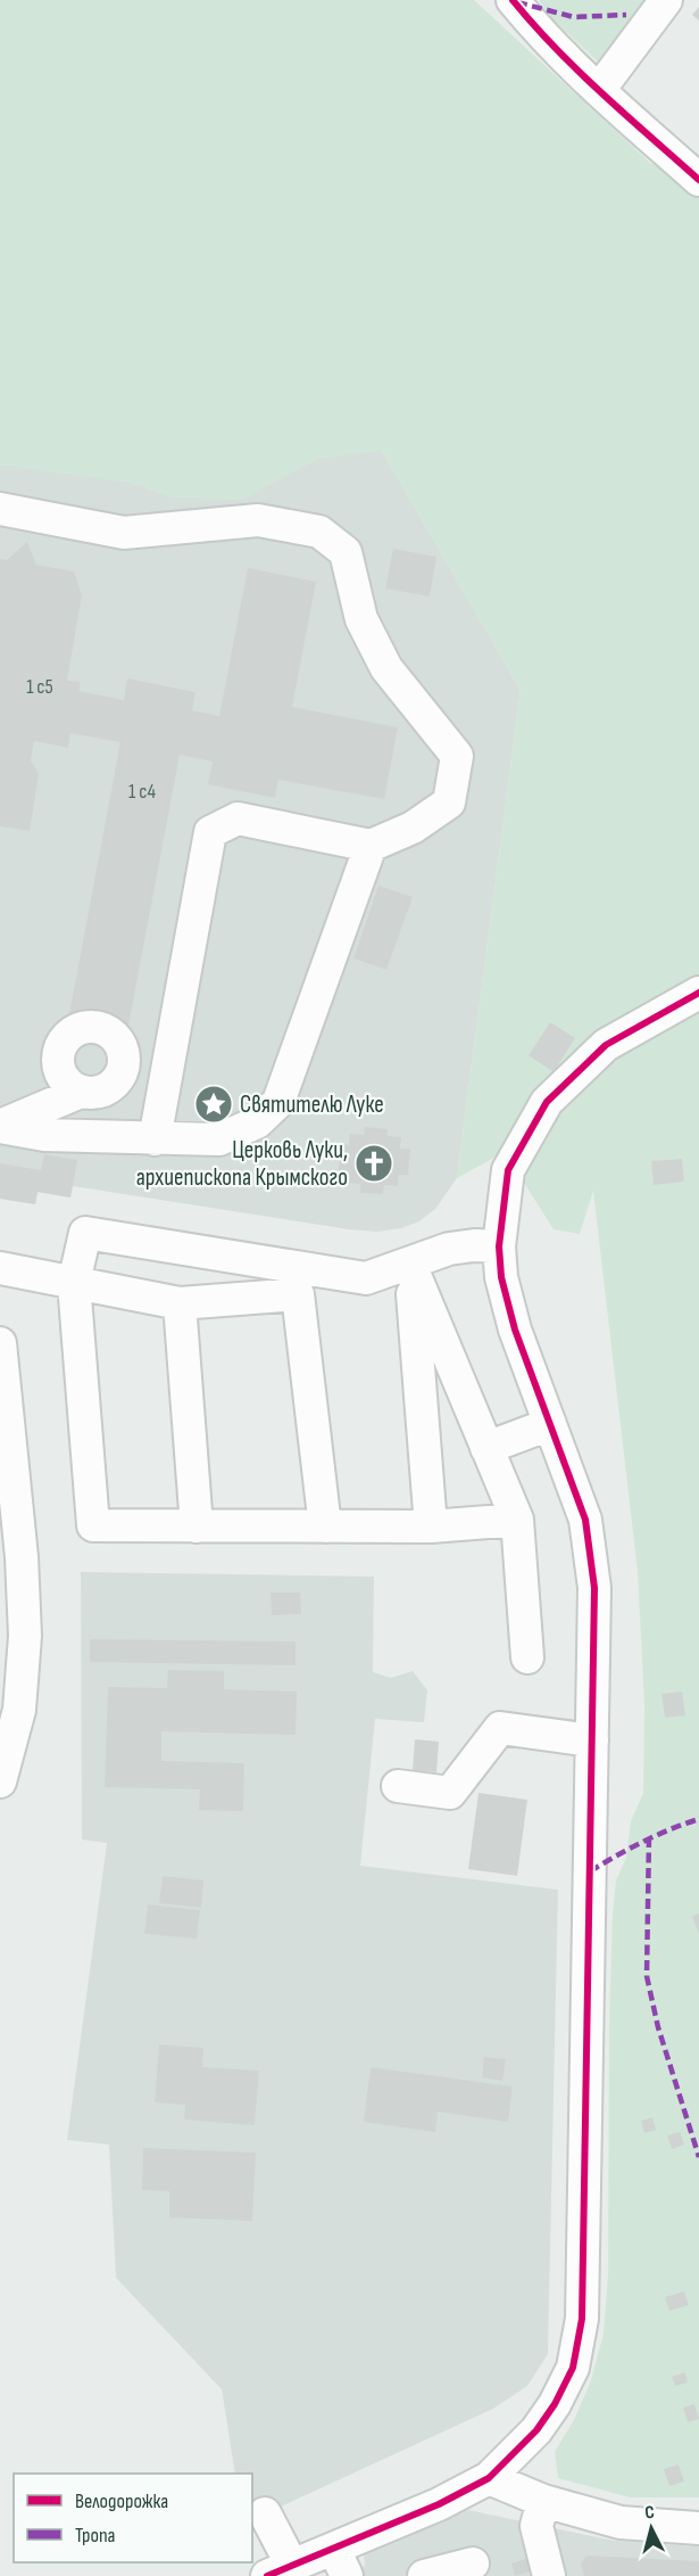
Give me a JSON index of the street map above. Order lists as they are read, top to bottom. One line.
{"places":{"place":["Святителю Луке"],"church":["Церковь Луки, архиепископа Крымского"]},"house_numbers":["1 с5","1 с4"],"legend":["Велодорожка","Тропа"],"north":"top"}
